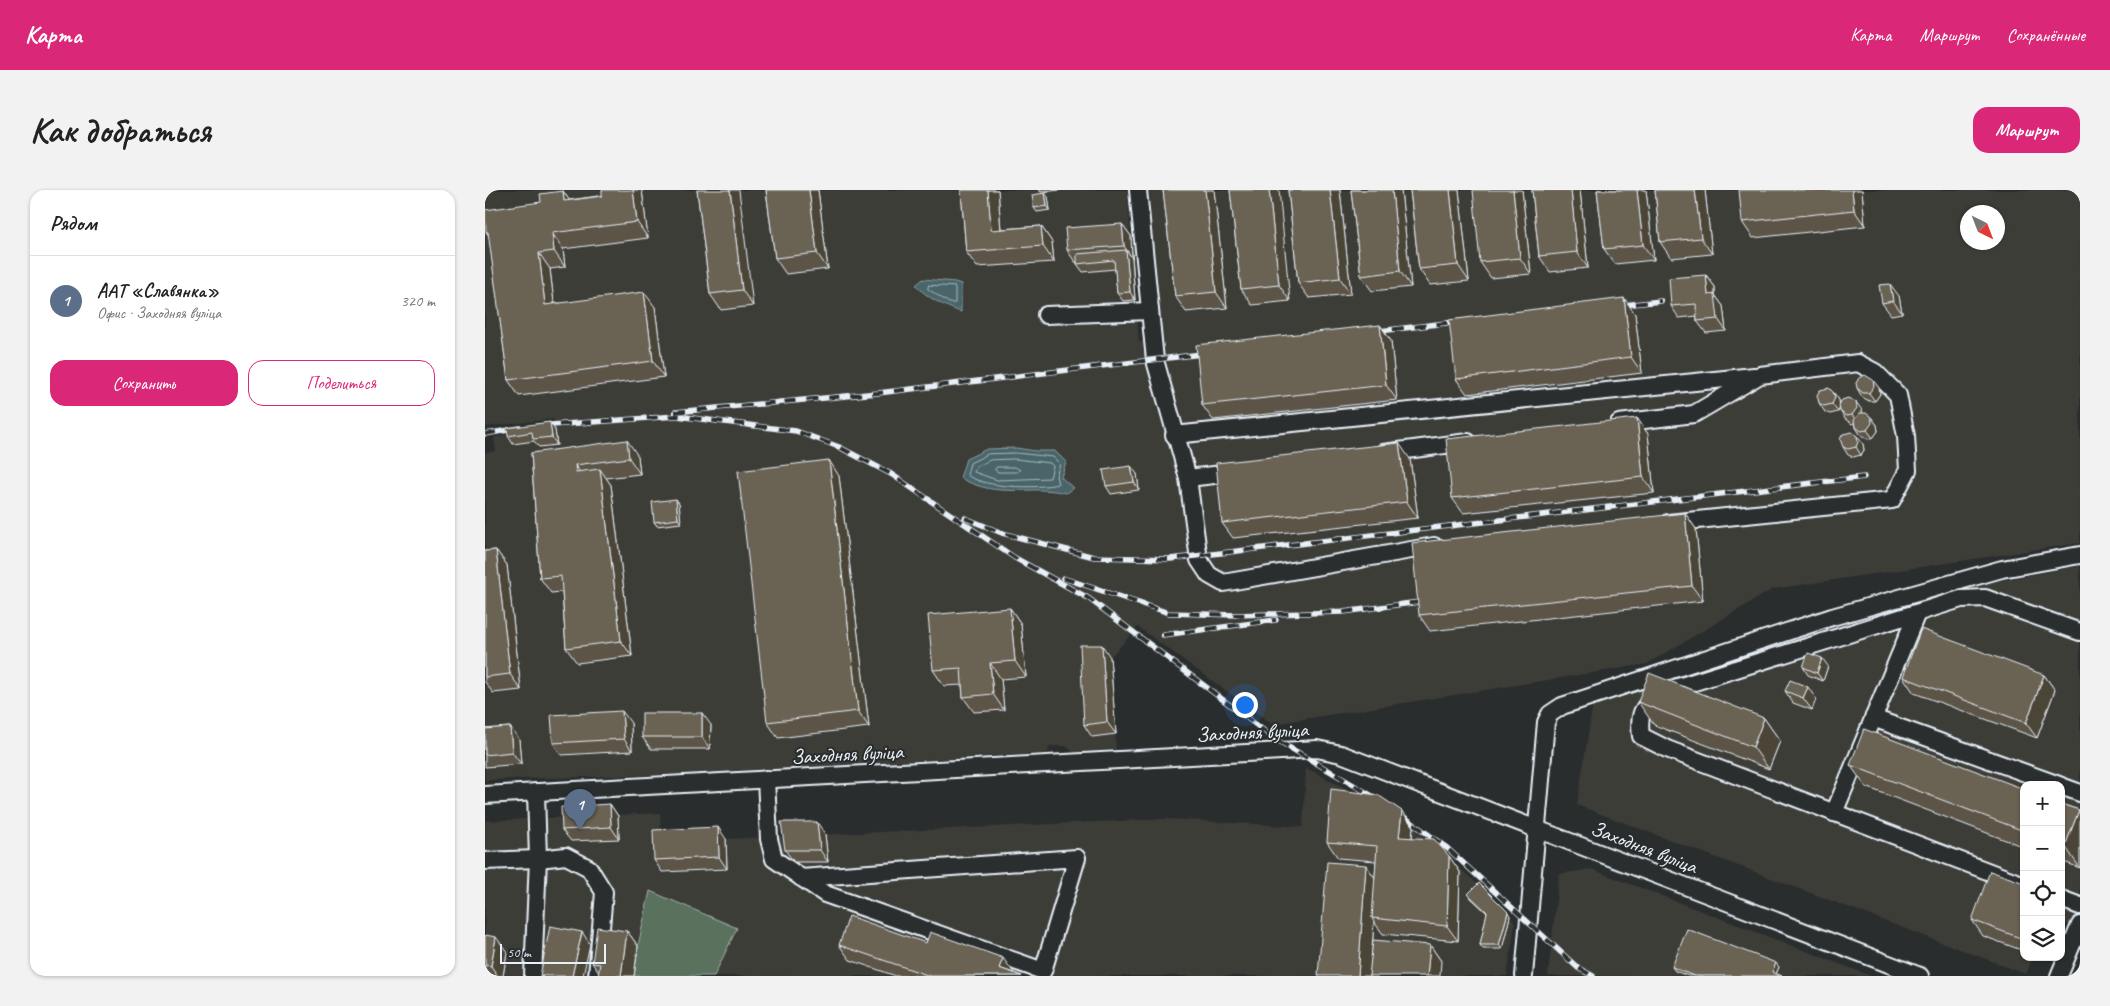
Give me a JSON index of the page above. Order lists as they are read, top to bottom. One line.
{"streets":{"street":["Заходняя вуліца"]},"scale_bar":"50 m","north":"bottom right","page":{"header":"Карта","nav":["Карта","Маршрут","Сохранённые"],"buttons":["Маршрут",["Сохранить","Поделиться"]],"title":"Как добраться","heading":"Рядом","list":[{"mark":"1","name":"ААТ «Славянка»","note":"Офис · Заходняя вуліца","value":"320 m"}],"map_buttons":["+","−"],"pins":"1","scale":"50 m"}}
